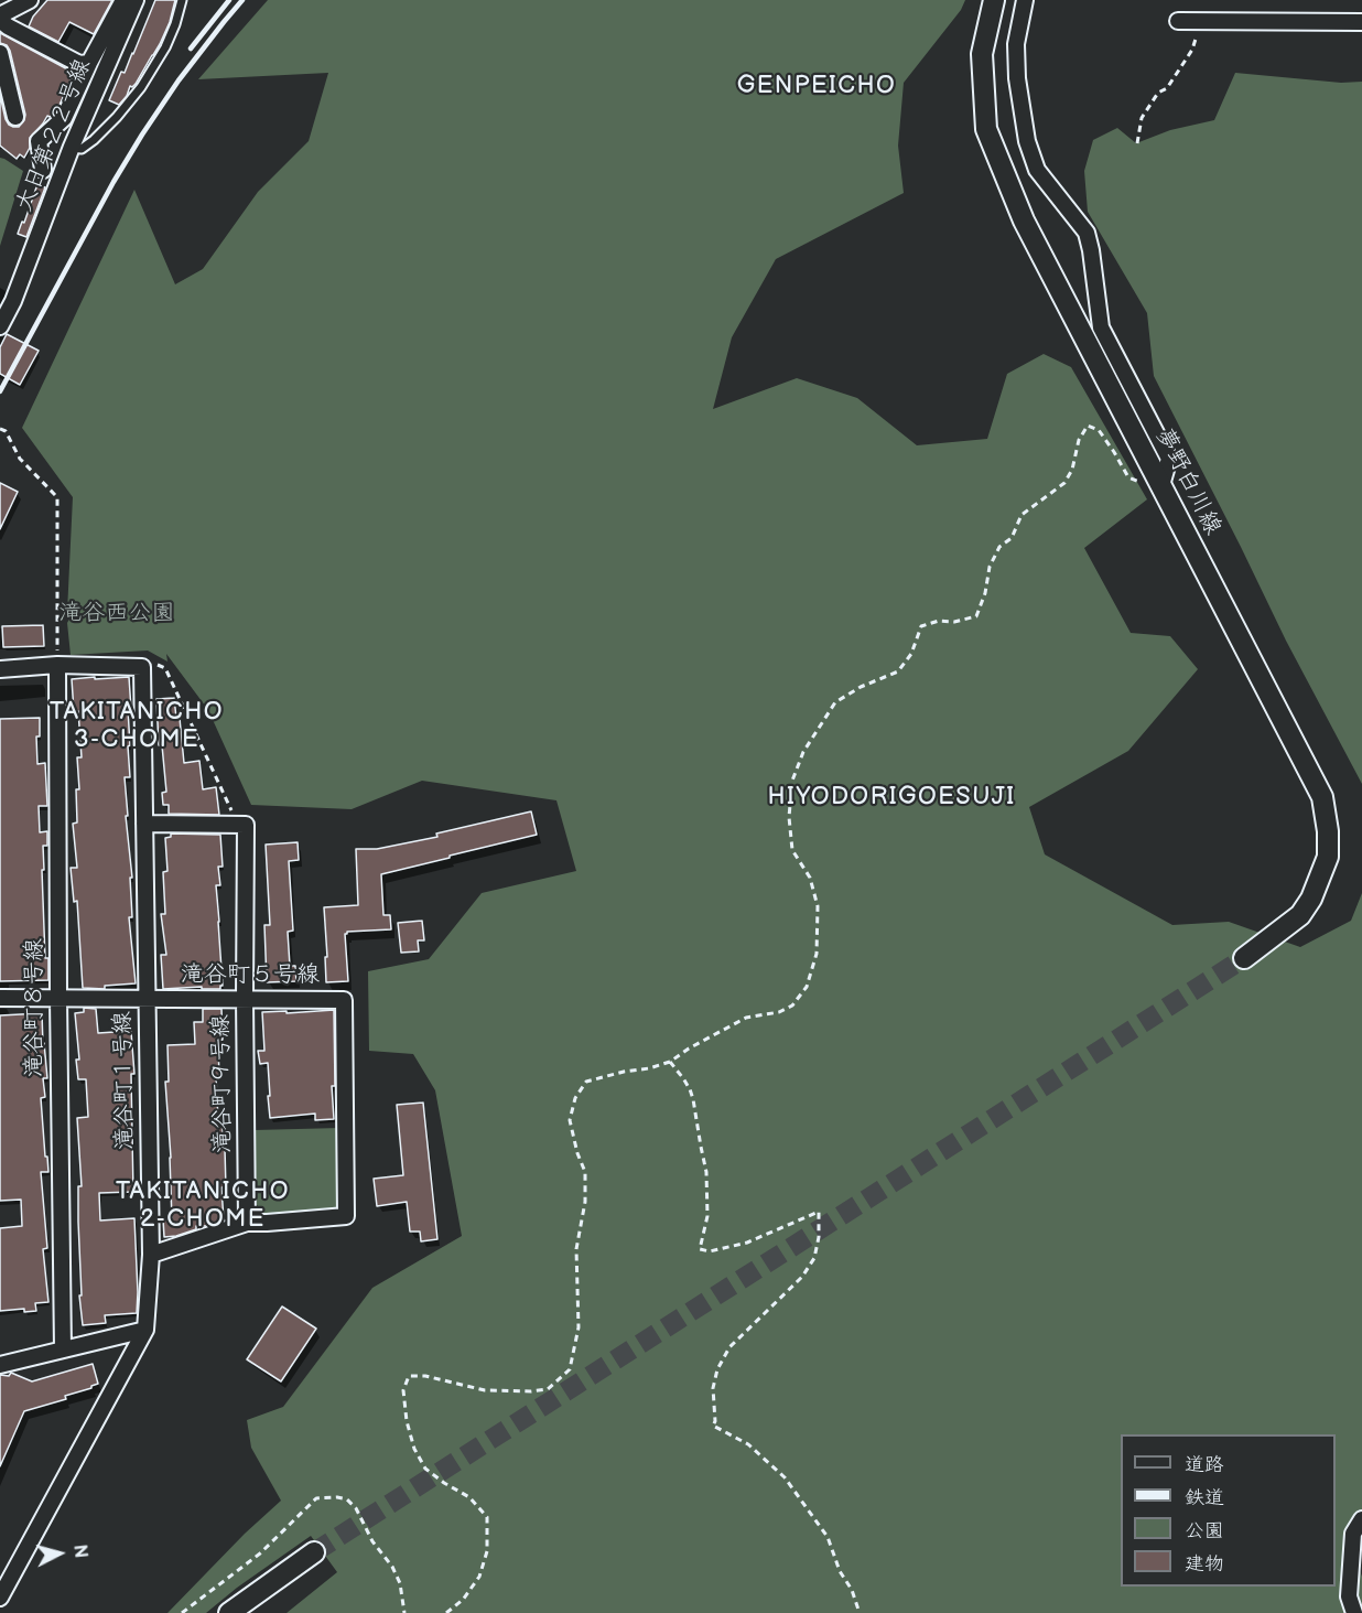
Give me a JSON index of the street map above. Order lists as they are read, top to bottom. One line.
{"streets":{"street":["大日第２２号線","夢野白川線","滝谷町５号線","滝谷町８号線","滝谷町１号線","滝谷町９号線"]},"crossings":[["滝谷町５号線","滝谷町８号線"],["滝谷町５号線","滝谷町１号線"],["滝谷町５号線","滝谷町９号線"]],"districts":["GENPEICHO","TAKITANICHO 3-CHOME","HIYODORIGOESUJI","TAKITANICHO 2-CHOME"],"parks":["滝谷西公園"],"legend":["道路","鉄道","公園","建物"],"north":"right"}
